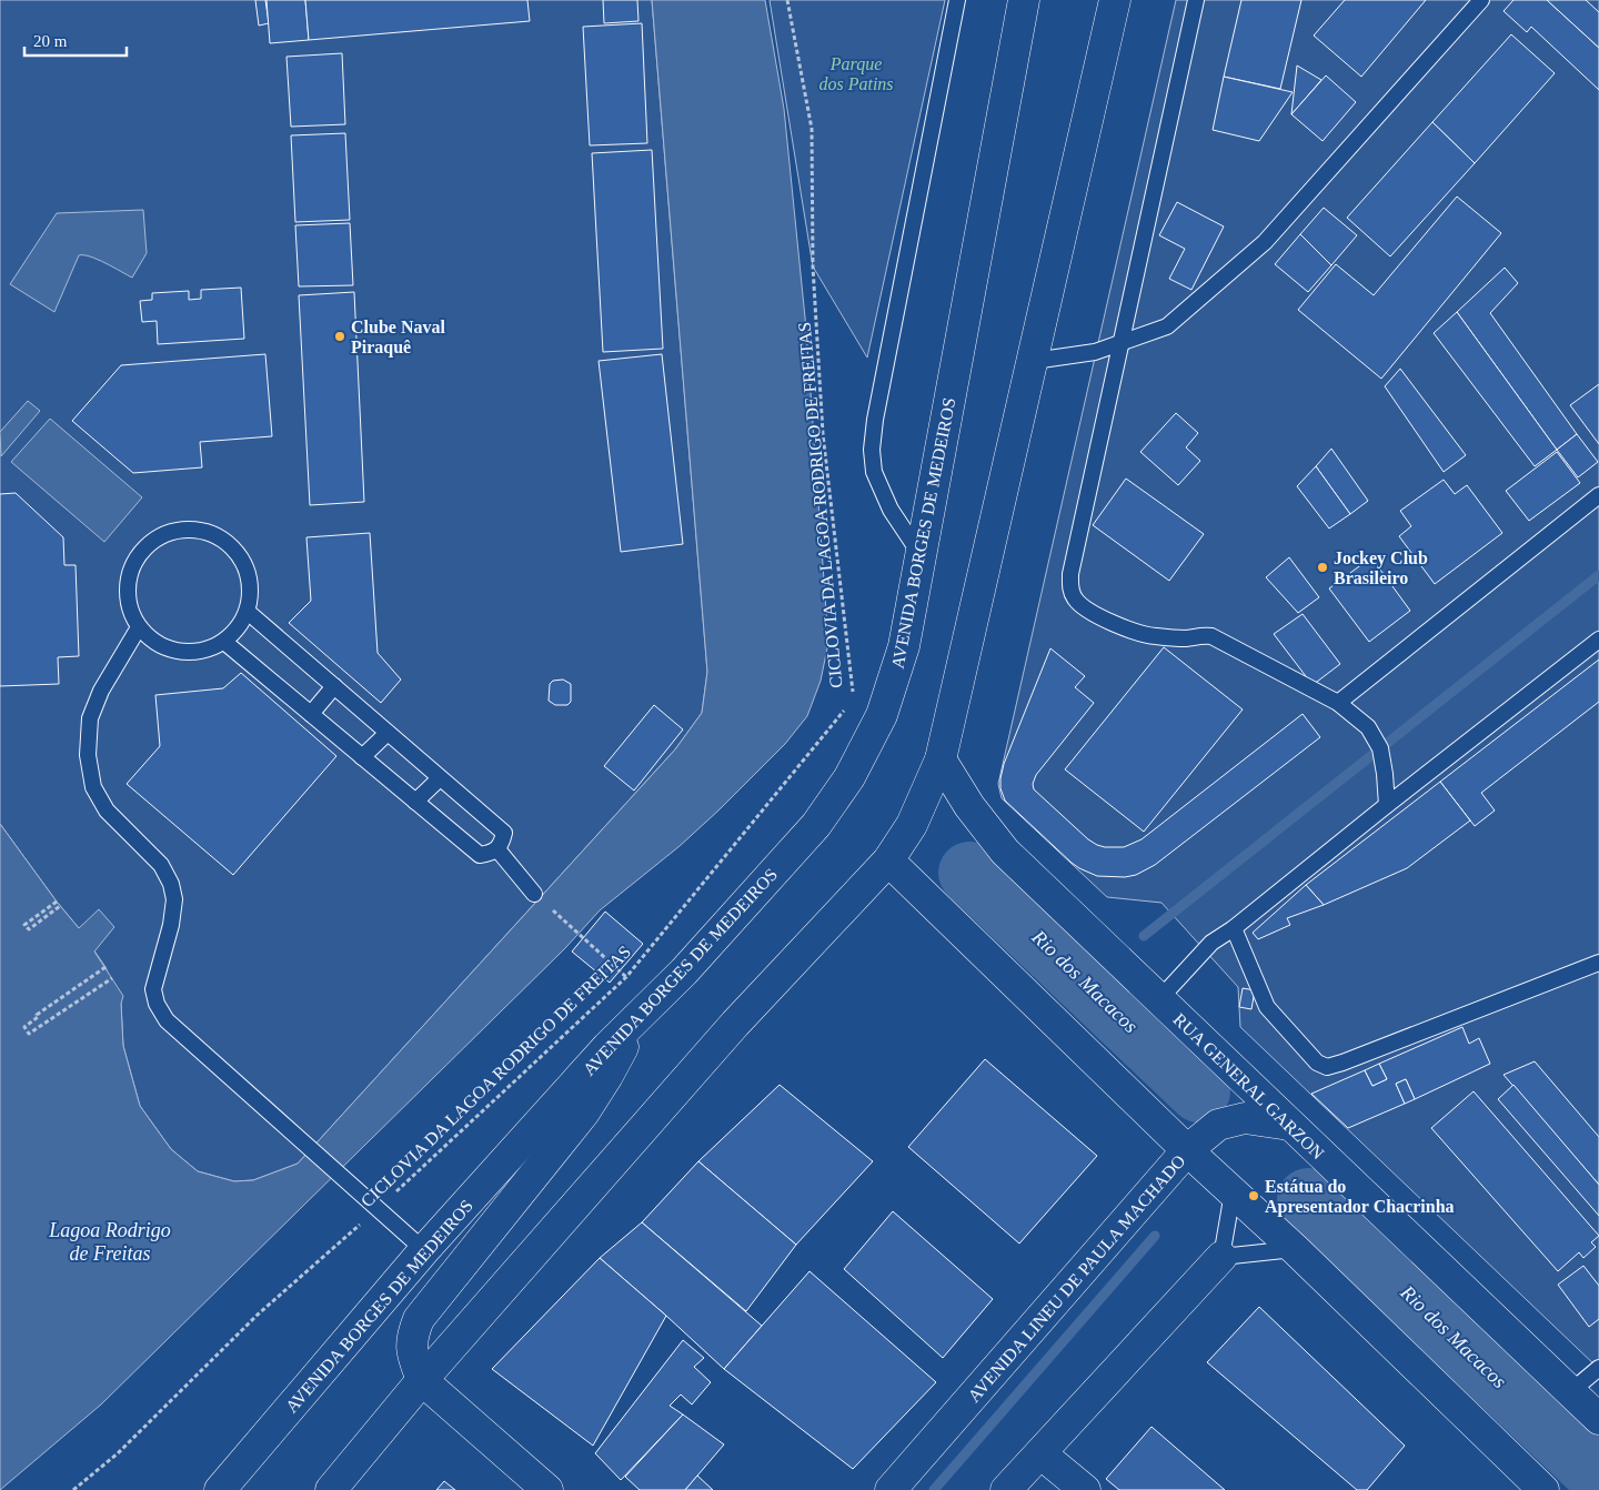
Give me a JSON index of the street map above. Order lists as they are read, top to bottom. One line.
{"streets":{"main road":["AVENIDA BORGES DE MEDEIROS","RUA GENERAL GARZON","AVENIDA LINEU DE PAULA MACHADO"],"path":["CICLOVIA DA LAGOA RODRIGO DE FREITAS"]},"crossings":[["RUA GENERAL GARZON","AVENIDA LINEU DE PAULA MACHADO"]],"water":["Rio dos Macacos","Lagoa Rodrigo de Freitas"],"parks":["Parque dos Patins"],"places":["Clube Naval Piraquê","Jockey Club Brasileiro","Estátua do Apresentador Chacrinha"],"scale_bar":"20 m"}
